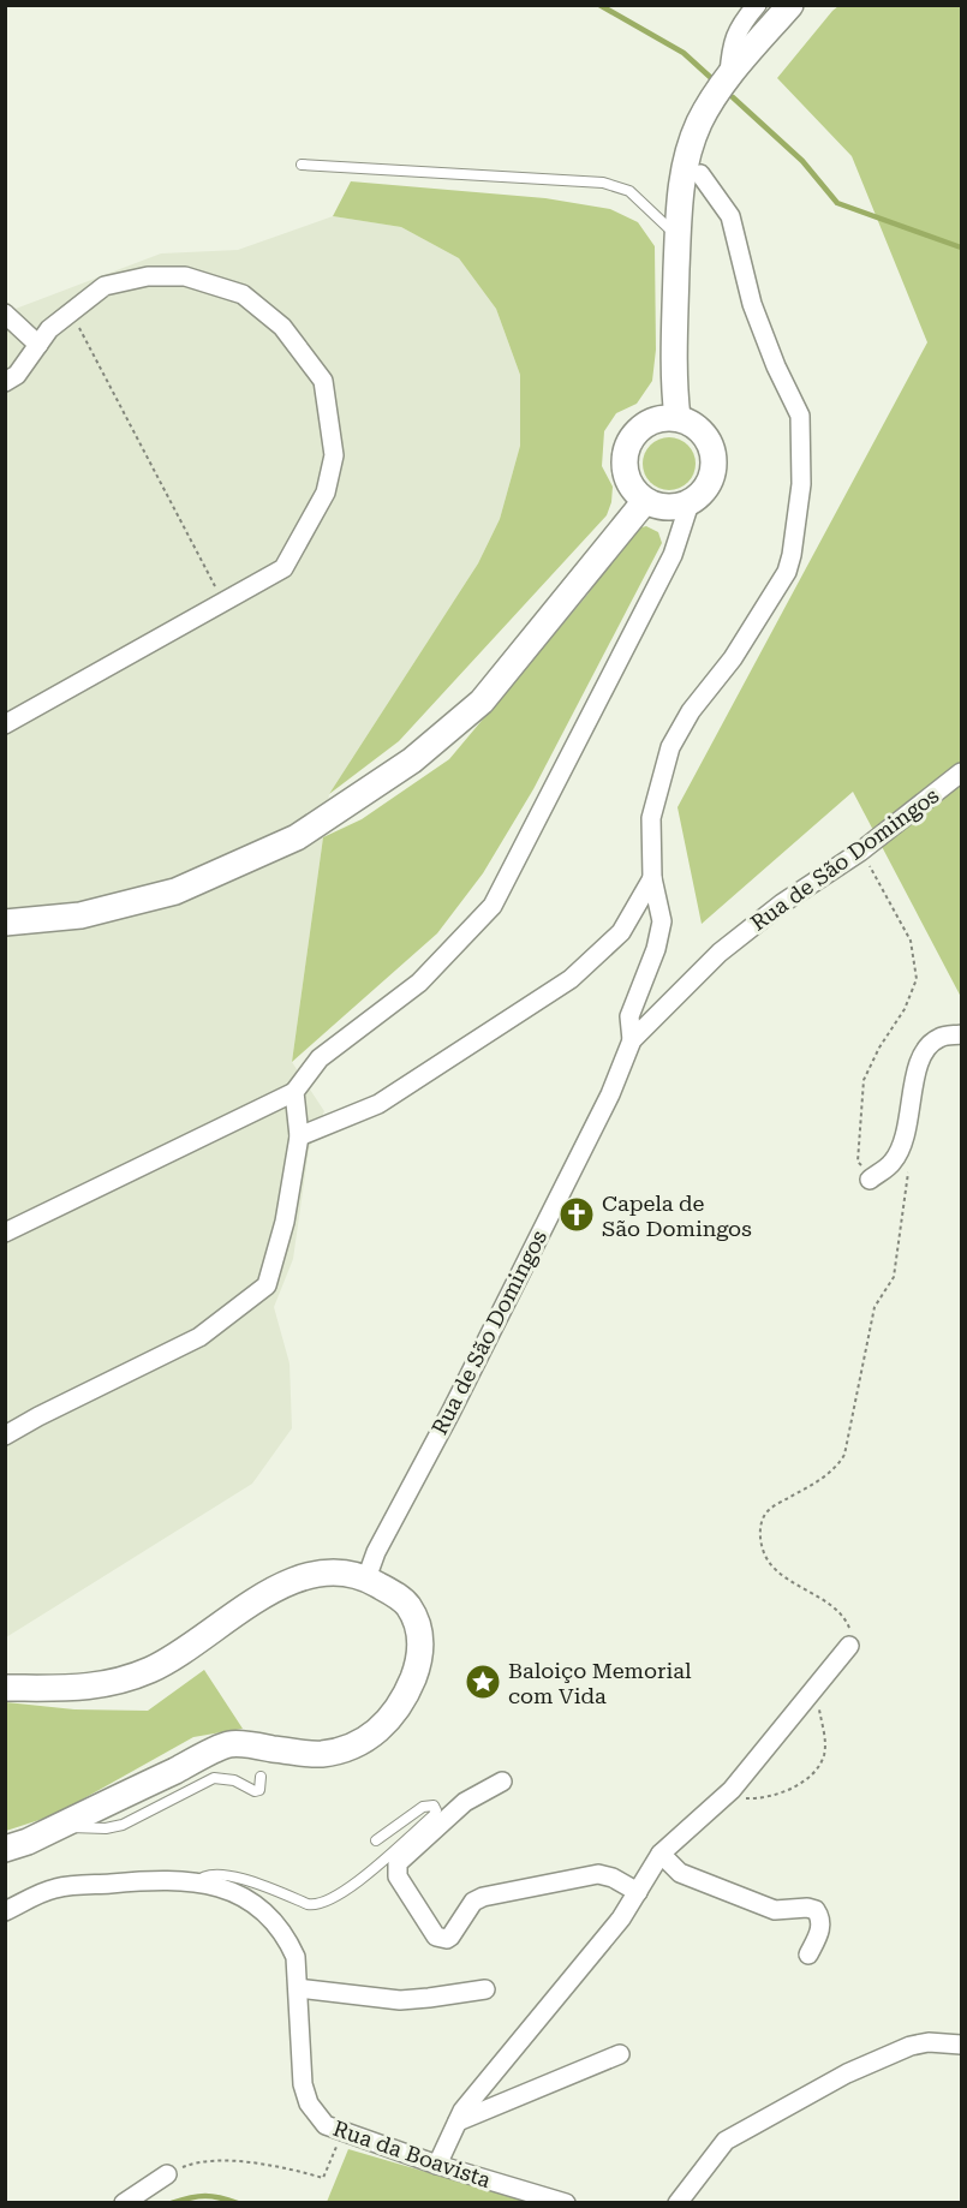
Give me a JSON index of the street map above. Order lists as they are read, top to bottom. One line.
{"streets":{"street":["Rua de São Domingos","Rua da Boavista"]},"places":{"church":["Capela de São Domingos"],"place":["Baloiço Memorial com Vida"]}}
